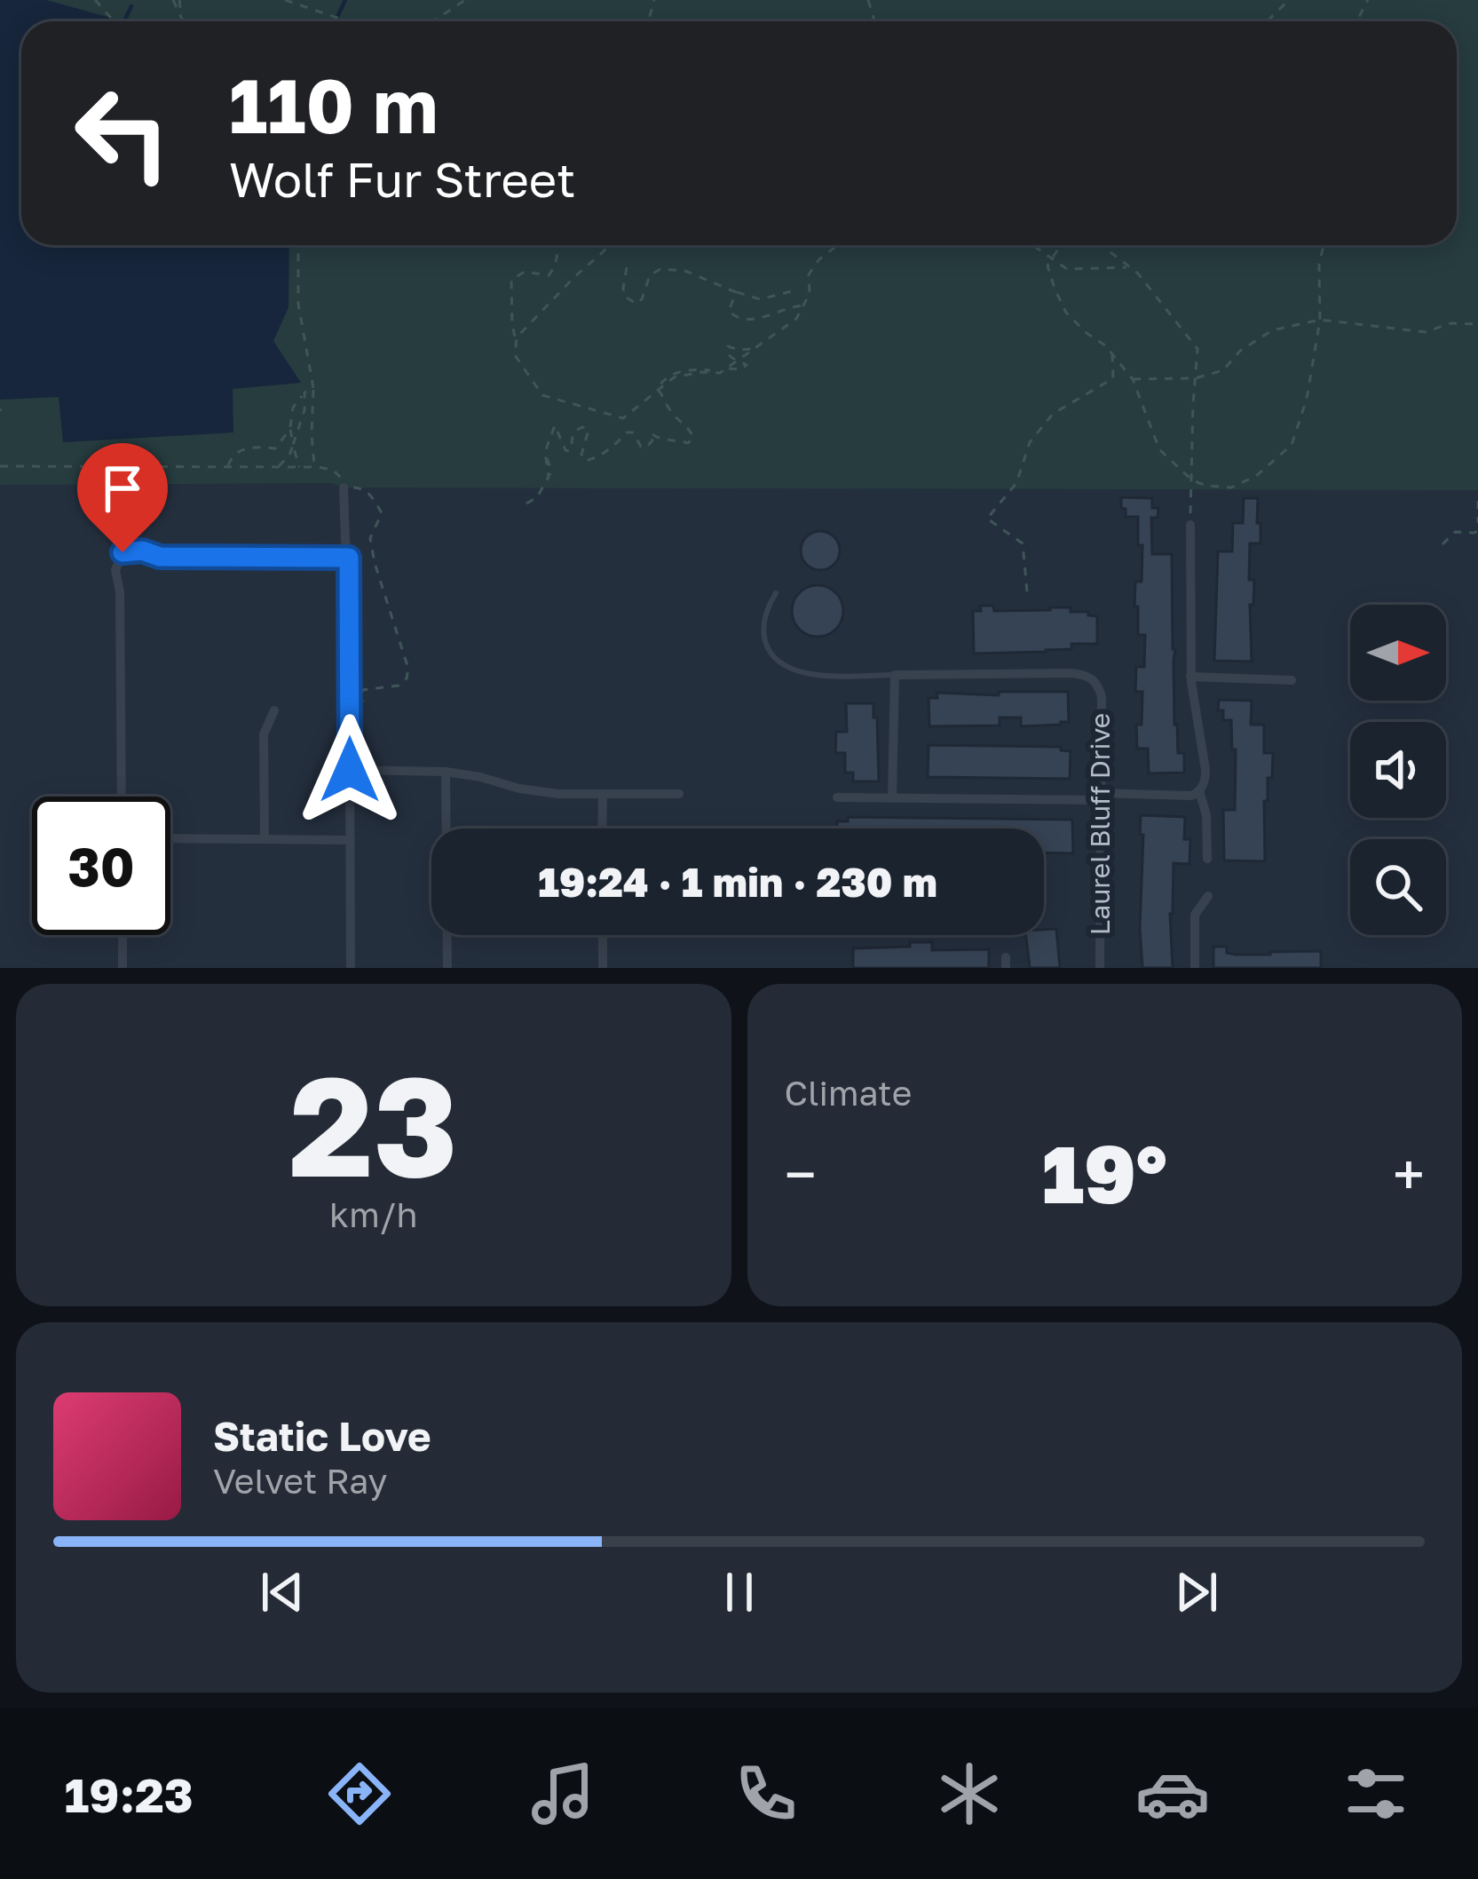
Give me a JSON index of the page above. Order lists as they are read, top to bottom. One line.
{"streets":{"street":["Laurel Bluff Drive"]},"north":"right","page":{"turn":["110 m","Wolf Fur Street"],"limit":"30","trip":"19:24 · 1 min · 230 m","tile":[["23","km/h"],"Climate"],"heat":["−","19°","+"],"song":["Static Love","Velvet Ray"],"tabs":"19:23"}}
